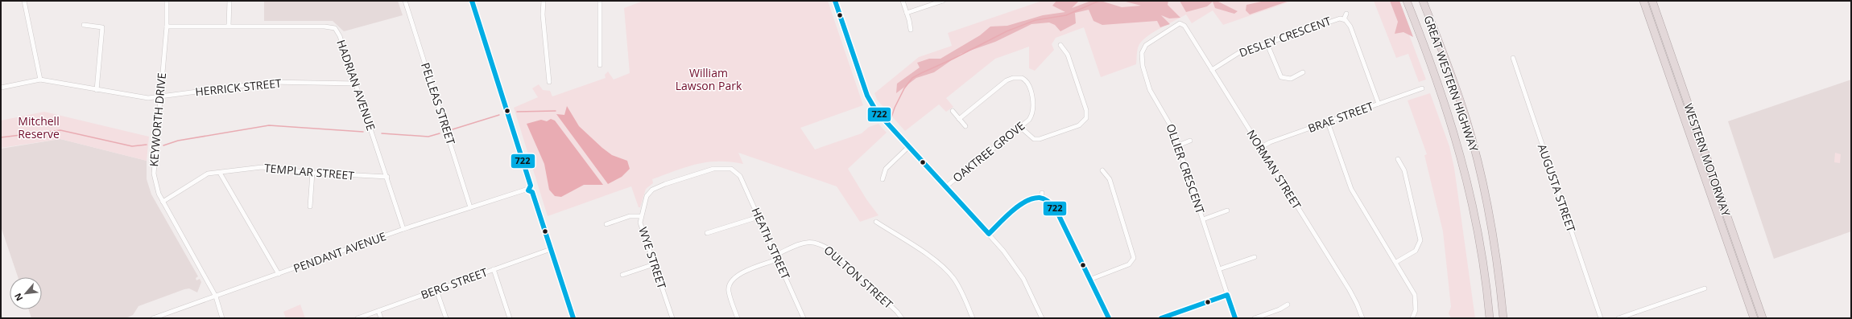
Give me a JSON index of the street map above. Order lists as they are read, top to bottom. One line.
{"streets":{"highway":["GREAT WESTERN HIGHWAY","WESTERN MOTORWAY"],"street":["DESLEY CRESCENT","HADRIAN AVENUE","HERRICK STREET","PELLEAS STREET","BRAE STREET","KEYWORTH DRIVE","OAKTREE GROVE","OLLIER CRESCENT","NORMAN STREET","TEMPLAR STREET","AUGUSTA STREET","HEATH STREET","PENDANT AVENUE","WYE STREET","OULTON STREET","BERG STREET"]},"crossings":[["DESLEY CRESCENT","BRAE STREET"],["DESLEY CRESCENT","NORMAN STREET"],["HADRIAN AVENUE","HERRICK STREET"],["HADRIAN AVENUE","KEYWORTH DRIVE"],["HADRIAN AVENUE","TEMPLAR STREET"],["HADRIAN AVENUE","PENDANT AVENUE"],["HERRICK STREET","KEYWORTH DRIVE"],["PELLEAS STREET","PENDANT AVENUE"],["BRAE STREET","NORMAN STREET"],["KEYWORTH DRIVE","TEMPLAR STREET"],["KEYWORTH DRIVE","PENDANT AVENUE"],["OLLIER CRESCENT","NORMAN STREET"],["HEATH STREET","WYE STREET"],["HEATH STREET","OULTON STREET"]],"parks":["William Lawson Park","Mitchell Reserve"],"lines":["transit line 722"],"north":"bottom left"}
